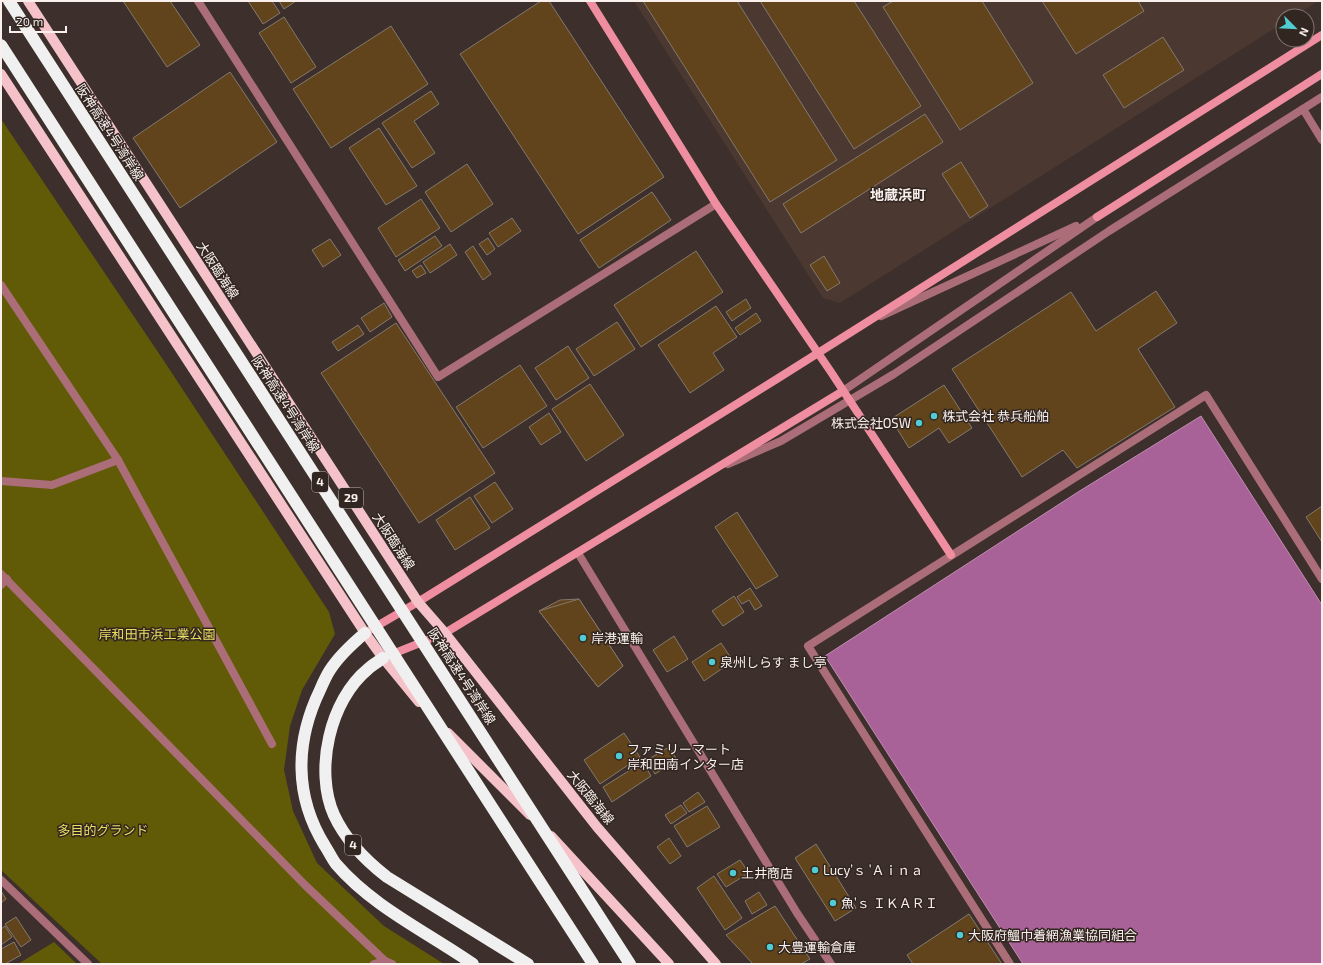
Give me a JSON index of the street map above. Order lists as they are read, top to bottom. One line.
{"streets":{"highway":["阪神高速4号湾岸線","4"],"main road":["大阪臨海線","29"]},"districts":["地蔵浜町"],"parks":["岸和田市浜工業公園","多目的グランド"],"places":["株式会社 恭兵船舶","株式会社OSW","岸港運輸","泉州しらす まし亭","ファミリーマート 岸和田南インター店","Lucy’ｓ ’Ａｉｎａ","土井商店","魚’ｓ ＩＫＡＲＩ","大阪府鰮巾着網漁業協同組合","大豊運輸倉庫"],"scale_bar":"20 m","north":"bottom right"}
